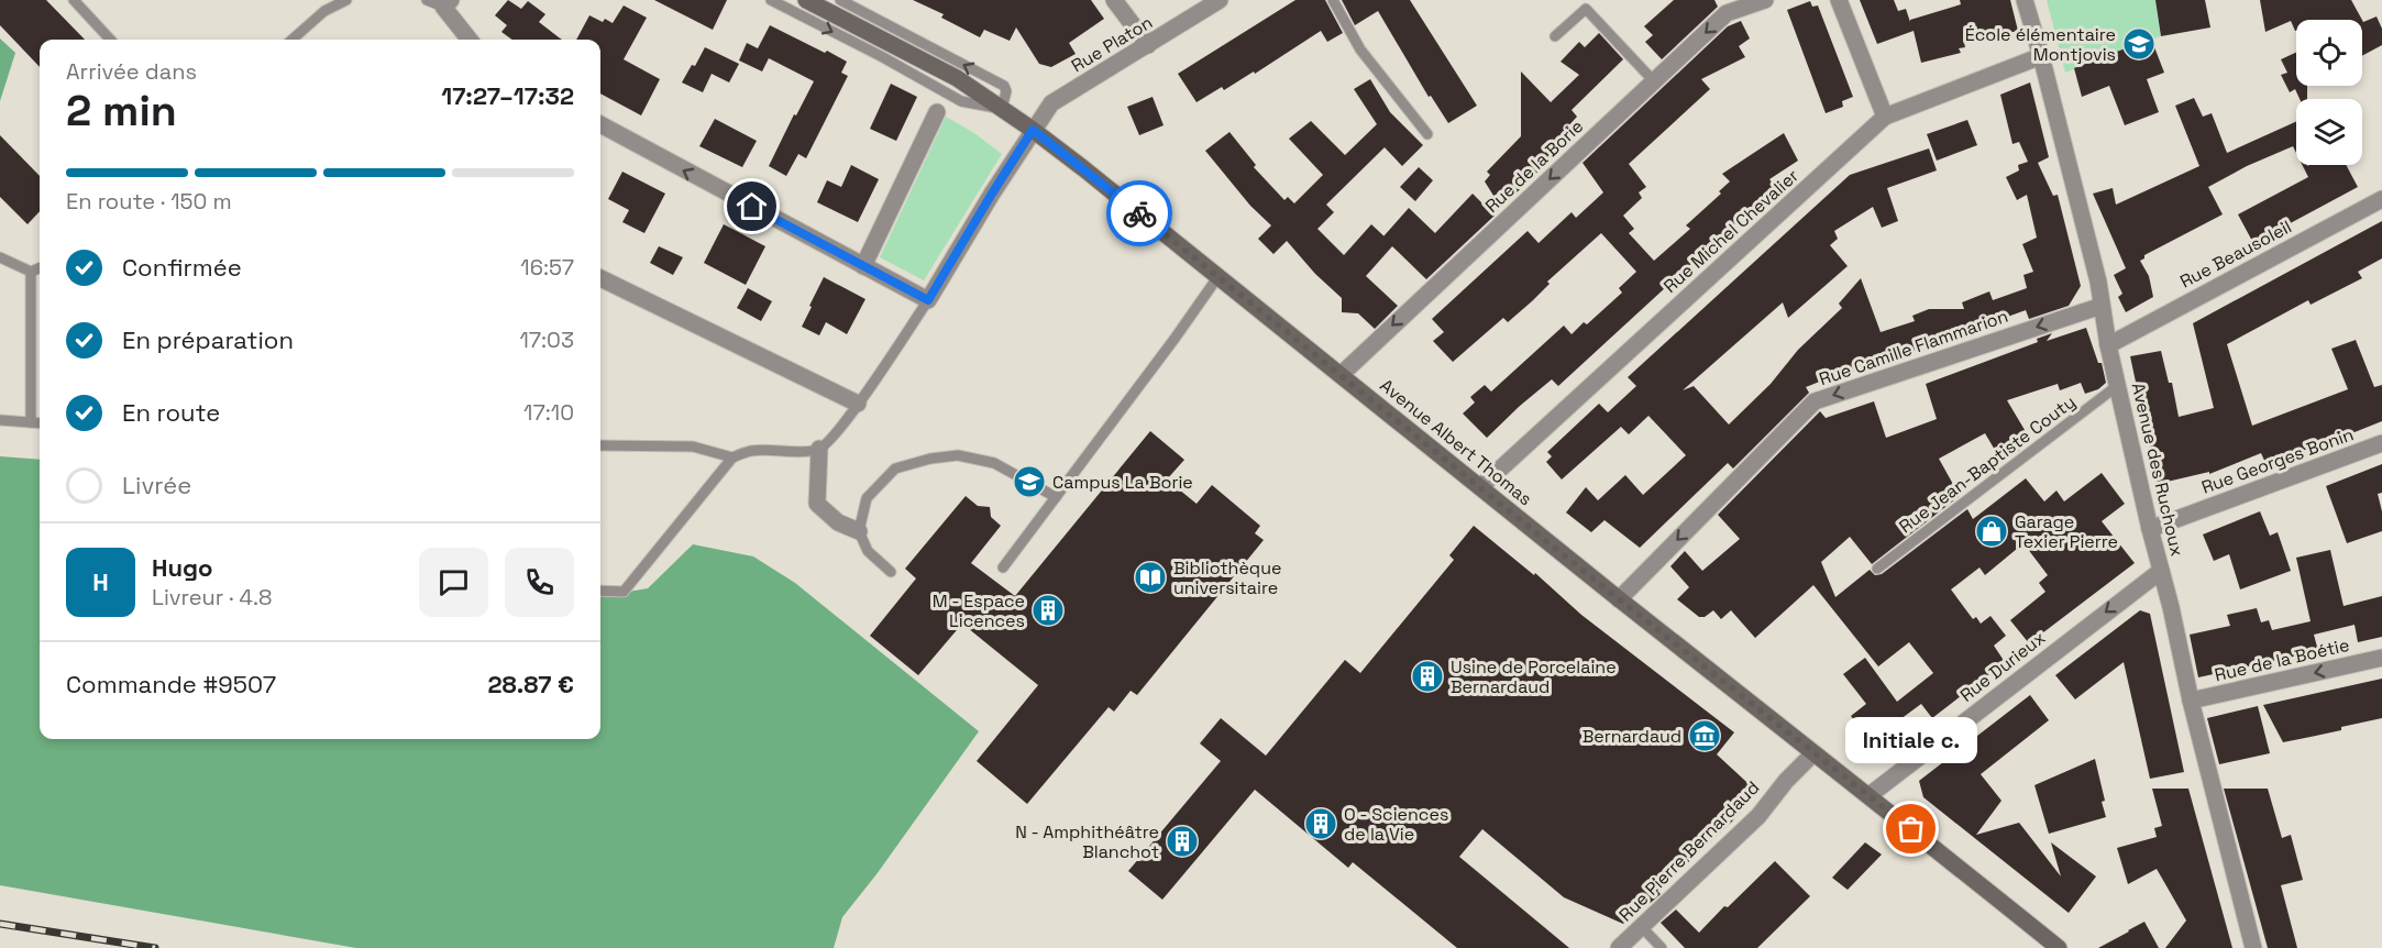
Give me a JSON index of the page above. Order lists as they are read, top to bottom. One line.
{"streets":{"street":["Rue Platon","Rue de la Borie","Rue Michel Chevalier","Rue Beausoleil","Rue Camille Flammarion","Avenue Albert Thomas","Rue Georges Bonin","Avenue des Ruchoux","Rue de la Boétie","Rue Durieux","Rue Pierre Bernardaud"],"lane":["Rue Jean-Baptiste Couty"]},"crossings":[["Rue Platon","Avenue Albert Thomas"],["Rue de la Borie","Avenue Albert Thomas"],["Rue Michel Chevalier","Avenue Albert Thomas"],["Rue Michel Chevalier","Avenue des Ruchoux"],["Rue Beausoleil","Avenue des Ruchoux"],["Rue Camille Flammarion","Avenue Albert Thomas"],["Rue Camille Flammarion","Avenue des Ruchoux"],["Avenue Albert Thomas","Rue Durieux"],["Avenue Albert Thomas","Rue Pierre Bernardaud"],["Rue Georges Bonin","Avenue des Ruchoux"],["Rue Jean-Baptiste Couty","Avenue des Ruchoux"],["Avenue des Ruchoux","Rue de la Boétie"],["Avenue des Ruchoux","Rue Durieux"]],"one_way":["Rue de la Borie","Rue Camille Flammarion","Rue de la Boétie","Rue Durieux"],"places":{"school or university":["École élémentaire Montjovis","Campus La Borie"],"shop":["Garage Texier Pierre"],"library":["Bibliothèque universitaire"],"building":["M - Espace Licences","Usine de Porcelaine Bernardaud","O - Sciences de la Vie","N - Amphithéâtre Blanchot"],"museum":["Bernardaud"],"other":["Initiale c."]},"page":{"heading":["2 min","Arrivée dans","17:27–17:32"],"panel":["Hugo","Livreur · 4.8","Commande #9507","28.87 €"],"bar":"En route · 150 m","list":[["Confirmée","16:57"],["En préparation","17:03"],["En route","17:10"],"Livrée"],"round":"H","bubble":"Initiale c."}}
